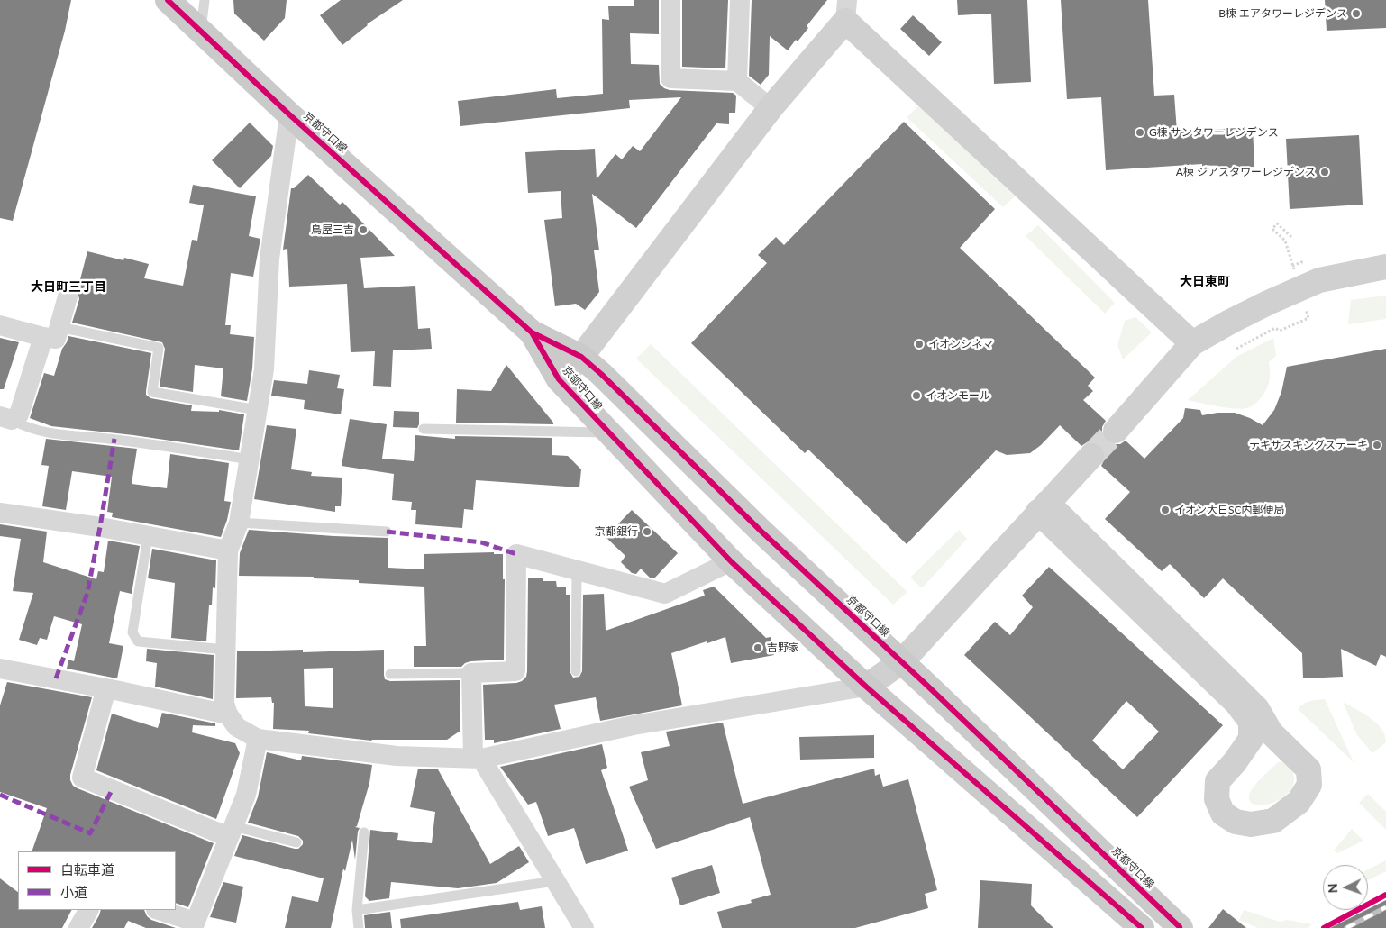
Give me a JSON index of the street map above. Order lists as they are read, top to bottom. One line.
{"streets":{"main road":["京都守口線"]},"districts":["大日東町","大日町三丁目"],"places":["B棟 エアタワーレジデンス","G棟 サンタワーレジデンス","A棟 ジアスタワーレジデンス","鳥屋三吉","イオンシネマ","イオンモール","テキサスキングステーキ","イオン大日SC内郵便局","京都銀行","吉野家"],"legend":["自転車道","小道"],"north":"left"}
